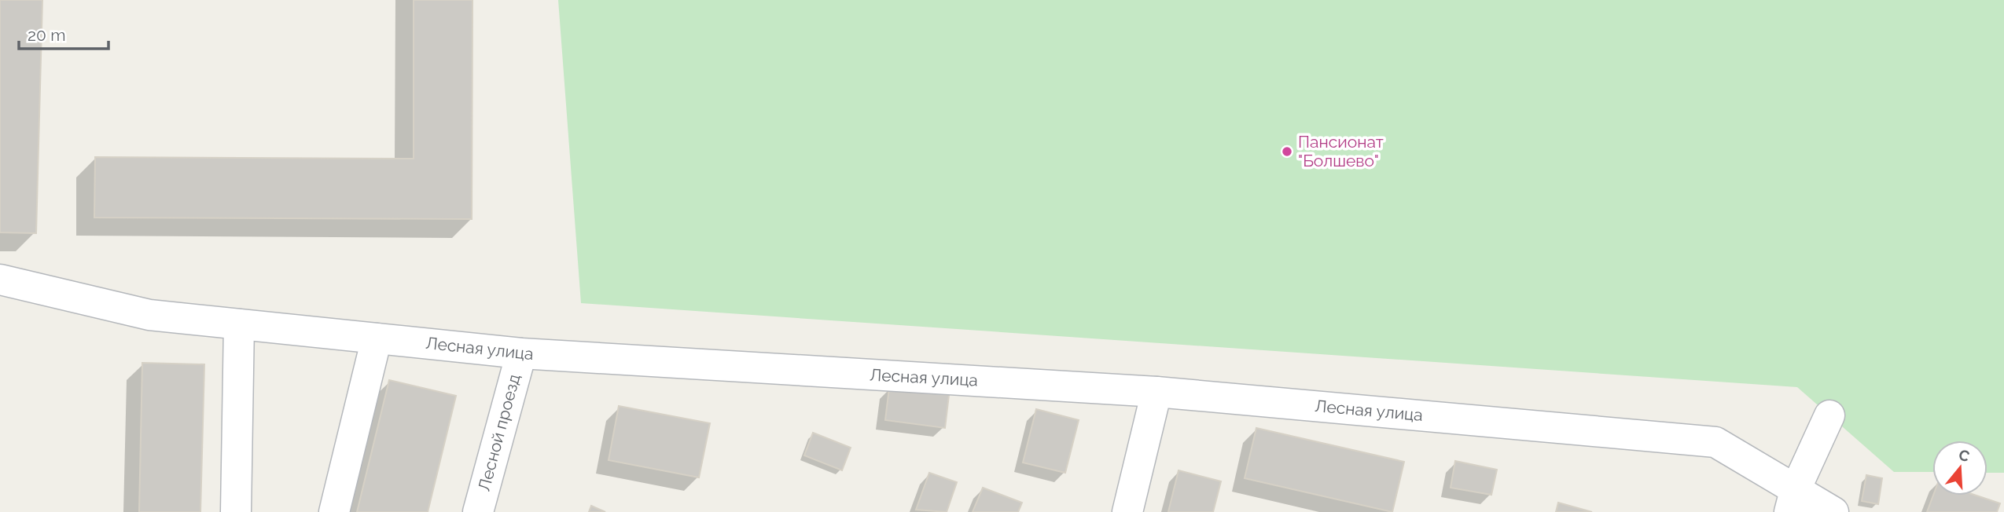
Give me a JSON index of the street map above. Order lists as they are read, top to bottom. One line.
{"streets":{"street":["Лесная улица","Лесной проезд"]},"crossings":[["Лесная улица","Лесной проезд"]],"places":["Пансионат \"Болшево\""],"scale_bar":"20 m","north":"top"}
